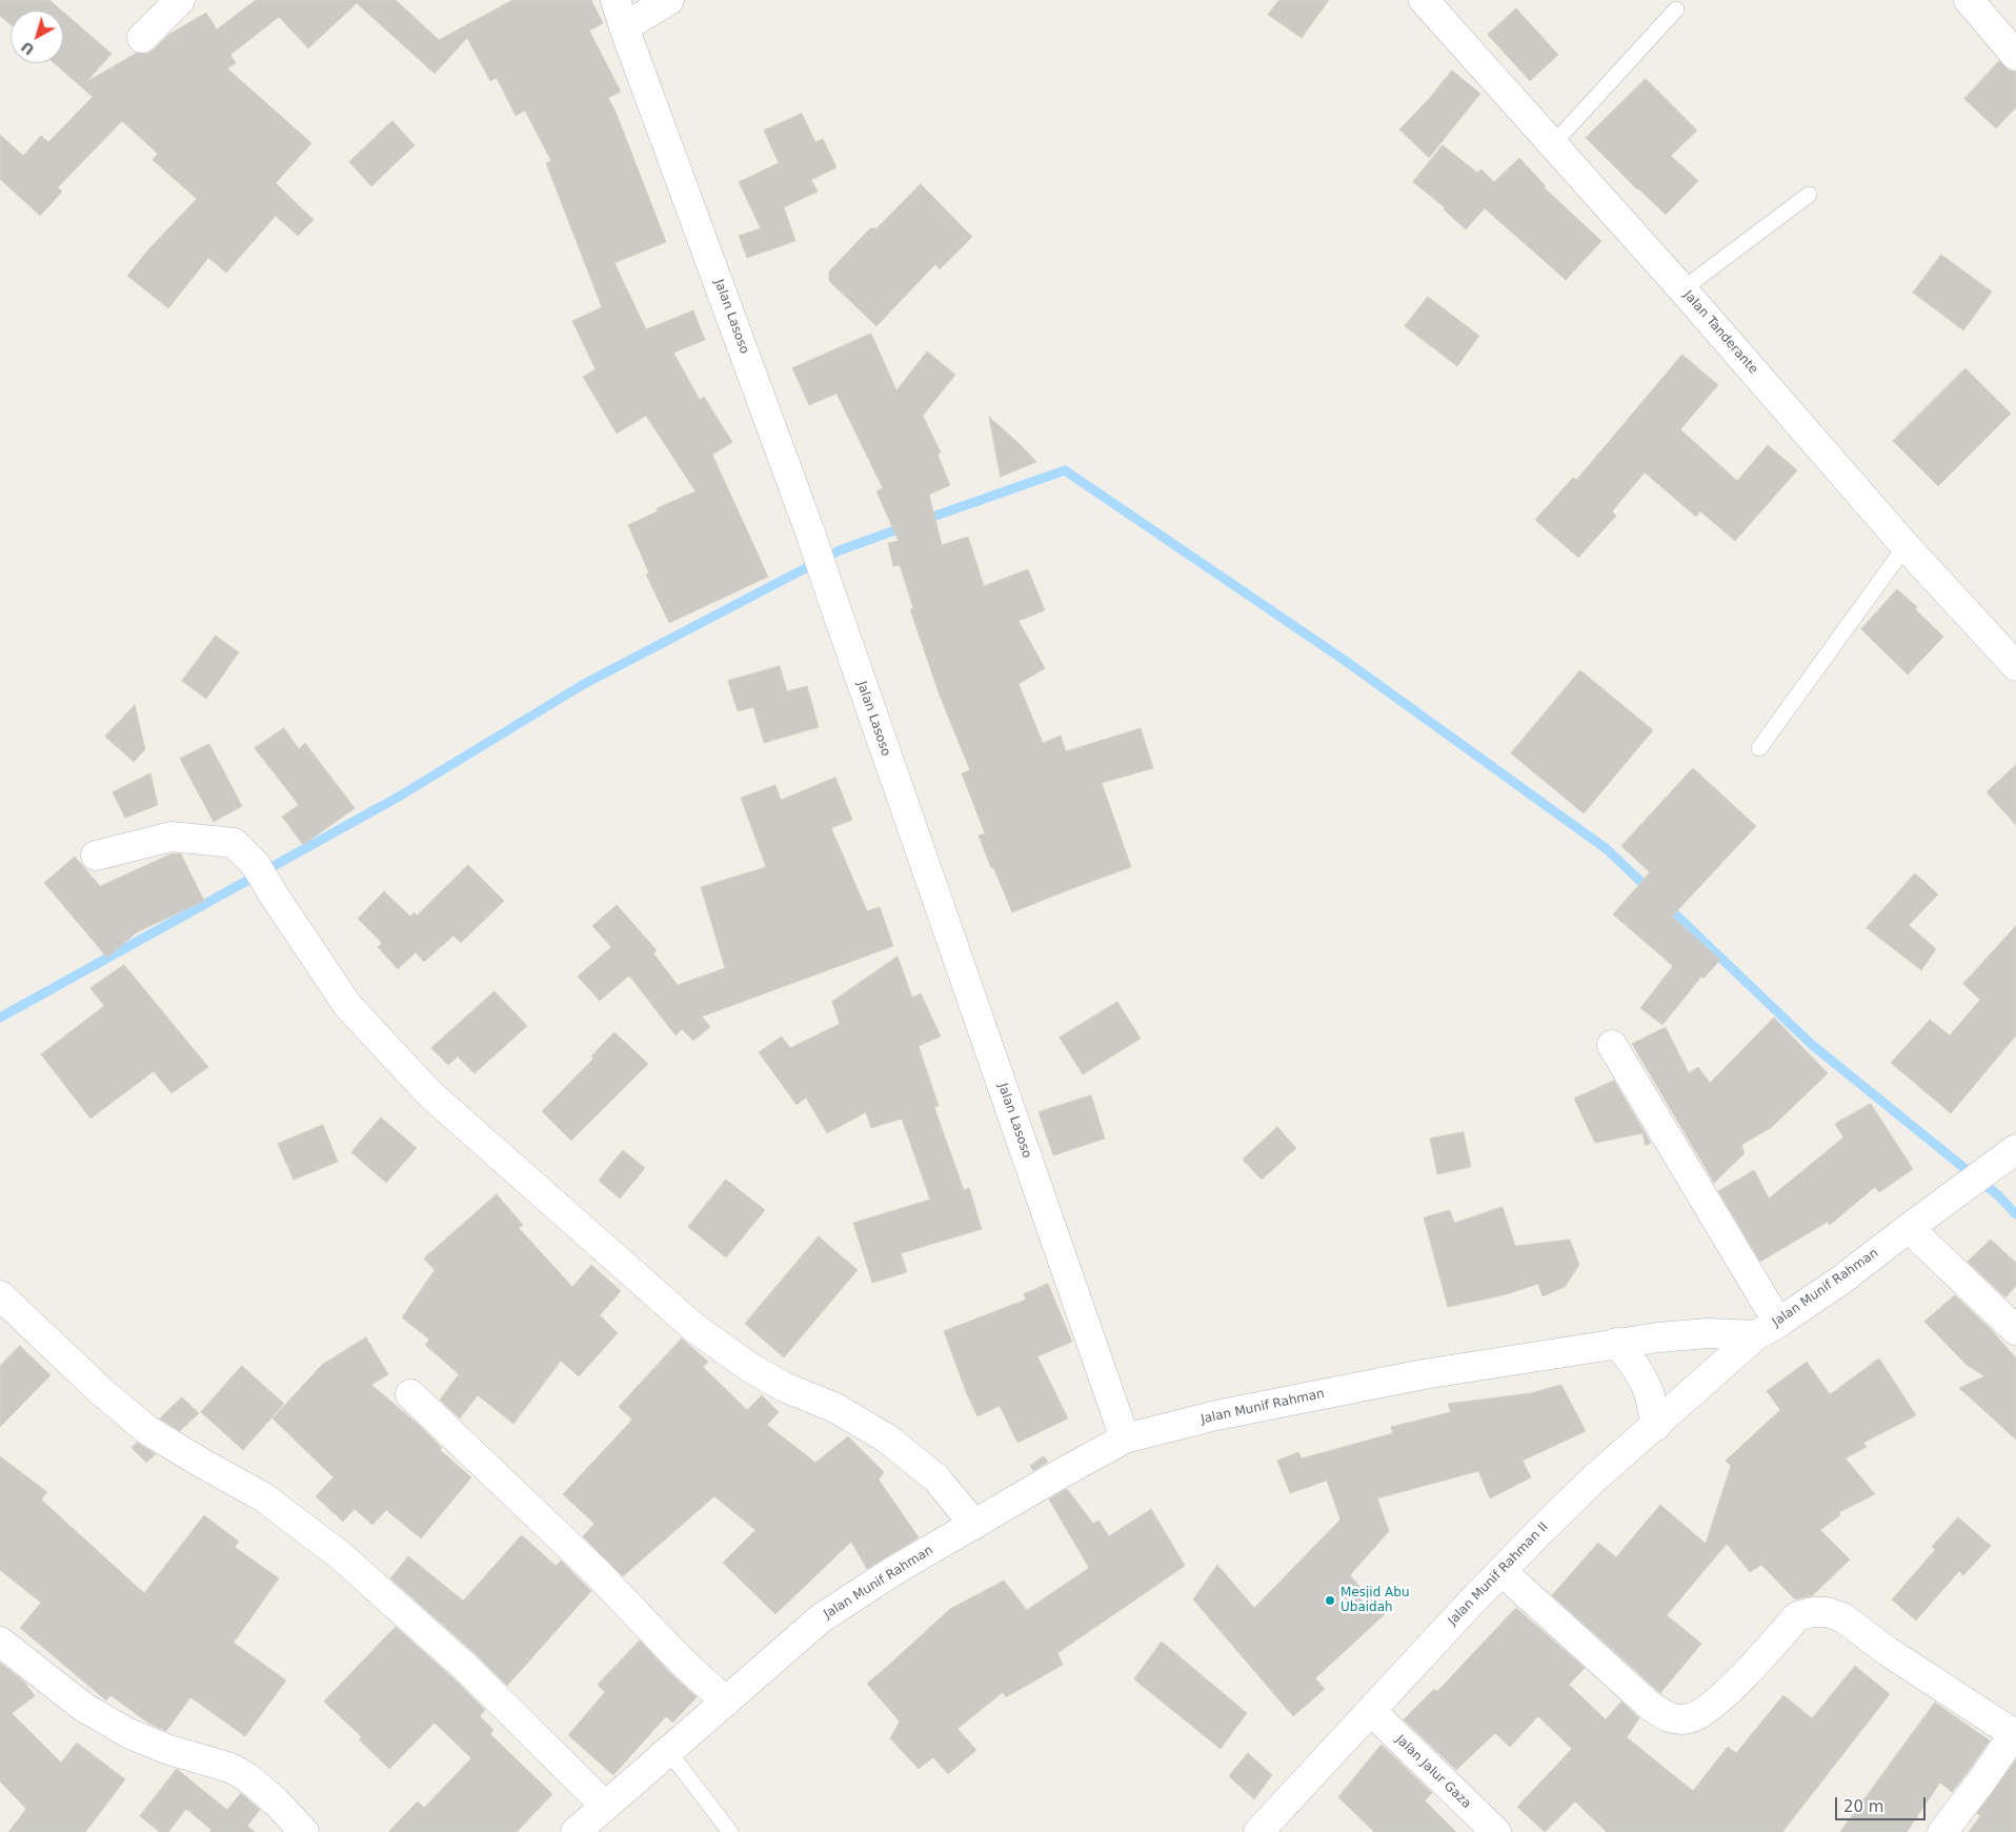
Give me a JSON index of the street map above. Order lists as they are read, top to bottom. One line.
{"streets":{"street":["Jalan Lasoso","Jalan Tanderante","Jalan Munif Rahman","Jalan Munif Rahman II","Jalan Jalur Gaza"]},"crossings":[["Jalan Lasoso","Jalan Munif Rahman"],["Jalan Munif Rahman","Jalan Munif Rahman II"],["Jalan Munif Rahman II","Jalan Jalur Gaza"]],"places":["Mesjid Abu Ubaidah"],"scale_bar":"20 m","north":"bottom left"}
